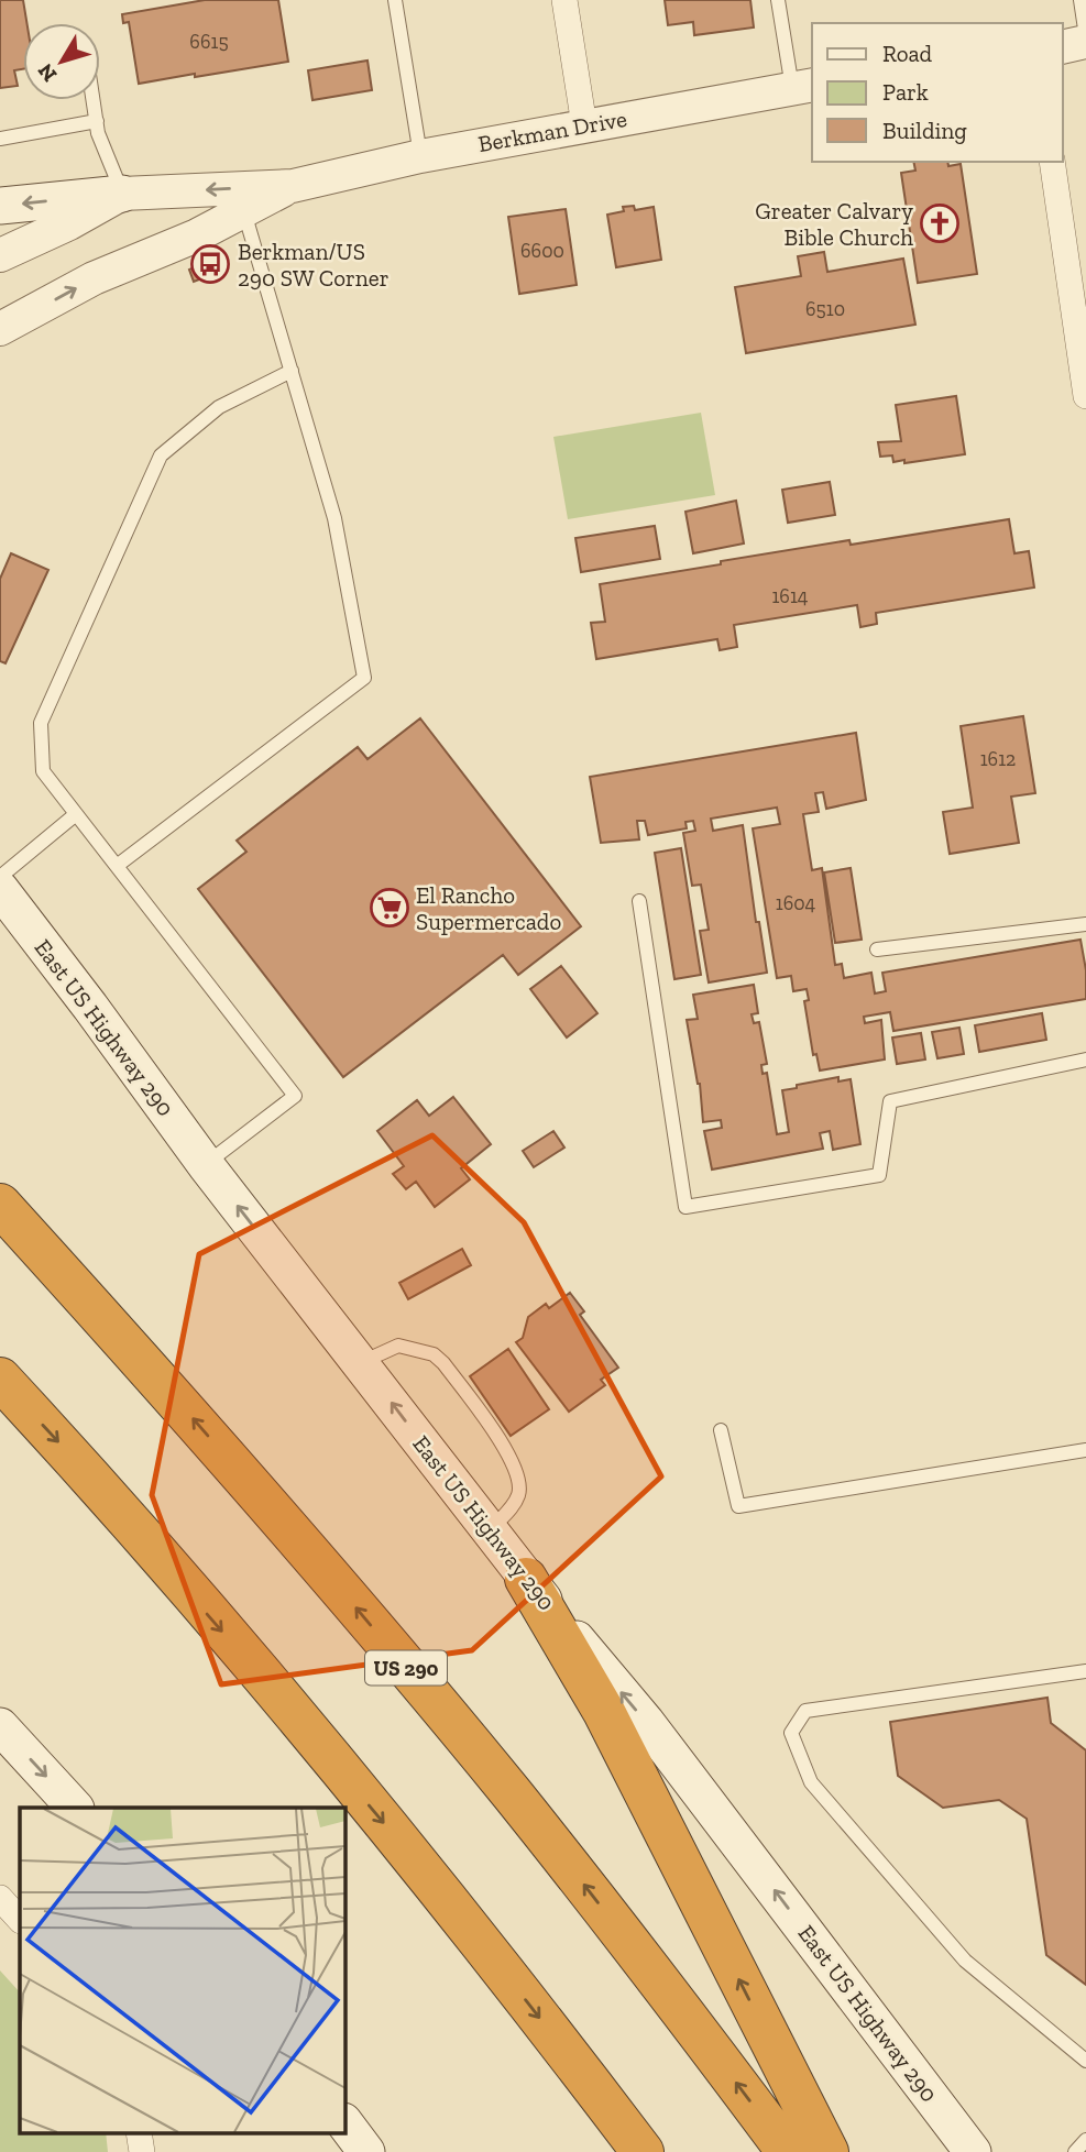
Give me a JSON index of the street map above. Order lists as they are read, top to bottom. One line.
{"streets":{"highway":["US 290"],"main road":["East US Highway 290"],"street":["Berkman Drive"]},"one_way":["East US Highway 290"],"places":{"church":["Greater Calvary Bible Church"],"bus stop":["Berkman/US 290 SW Corner"],"supermarket":["El Rancho Supermercado"]},"house_numbers":["6615","6600","6510","1614","1612","1604"],"legend":["Road","Park","Building"],"north":"bottom left"}
